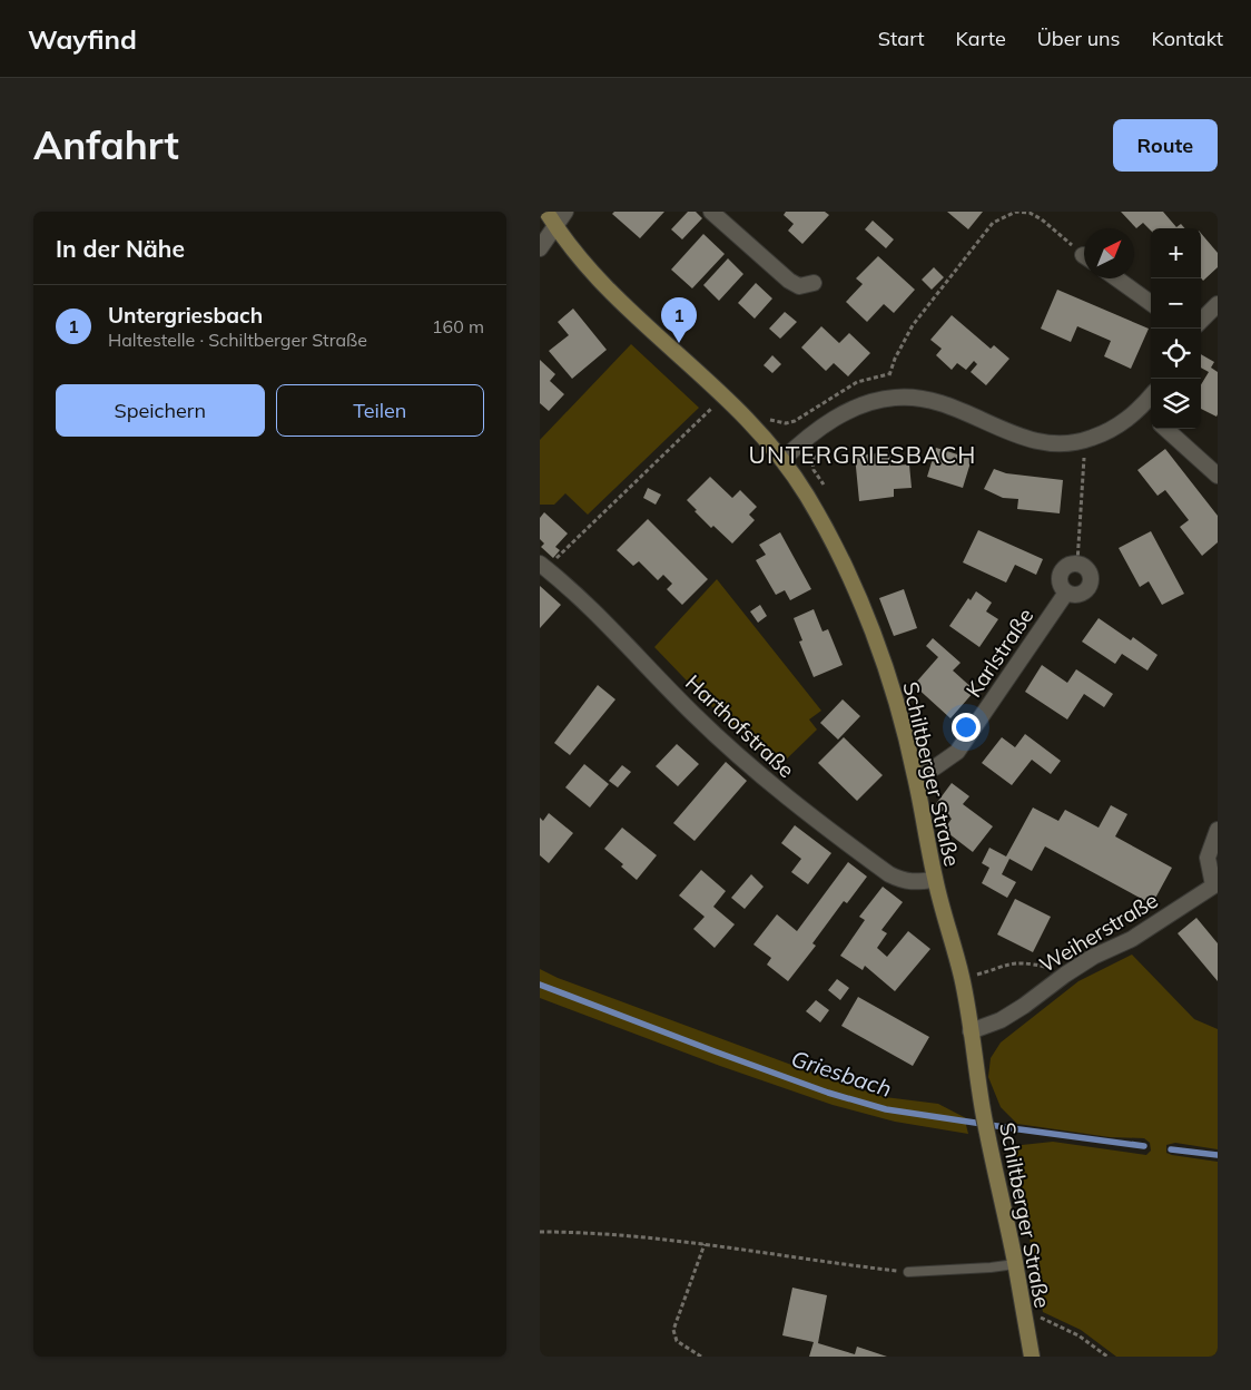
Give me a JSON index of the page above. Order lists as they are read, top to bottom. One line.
{"streets":{"main road":["Schiltberger Straße"],"street":["Karlstraße","Harthofstraße","Weiherstraße"]},"crossings":[["Karlstraße","Schiltberger Straße"],["Harthofstraße","Schiltberger Straße"],["Schiltberger Straße","Weiherstraße"]],"districts":["UNTERGRIESBACH"],"water":["Griesbach"],"north":"top right","page":{"header":"Wayfind","nav":["Start","Karte","Über uns","Kontakt"],"buttons":["Route",["Speichern","Teilen"]],"title":"Anfahrt","heading":"In der Nähe","map_buttons":["+","−"],"list":[{"mark":"1","name":"Untergriesbach","note":"Haltestelle · Schiltberger Straße","value":"160 m"}],"pins":"1"}}
